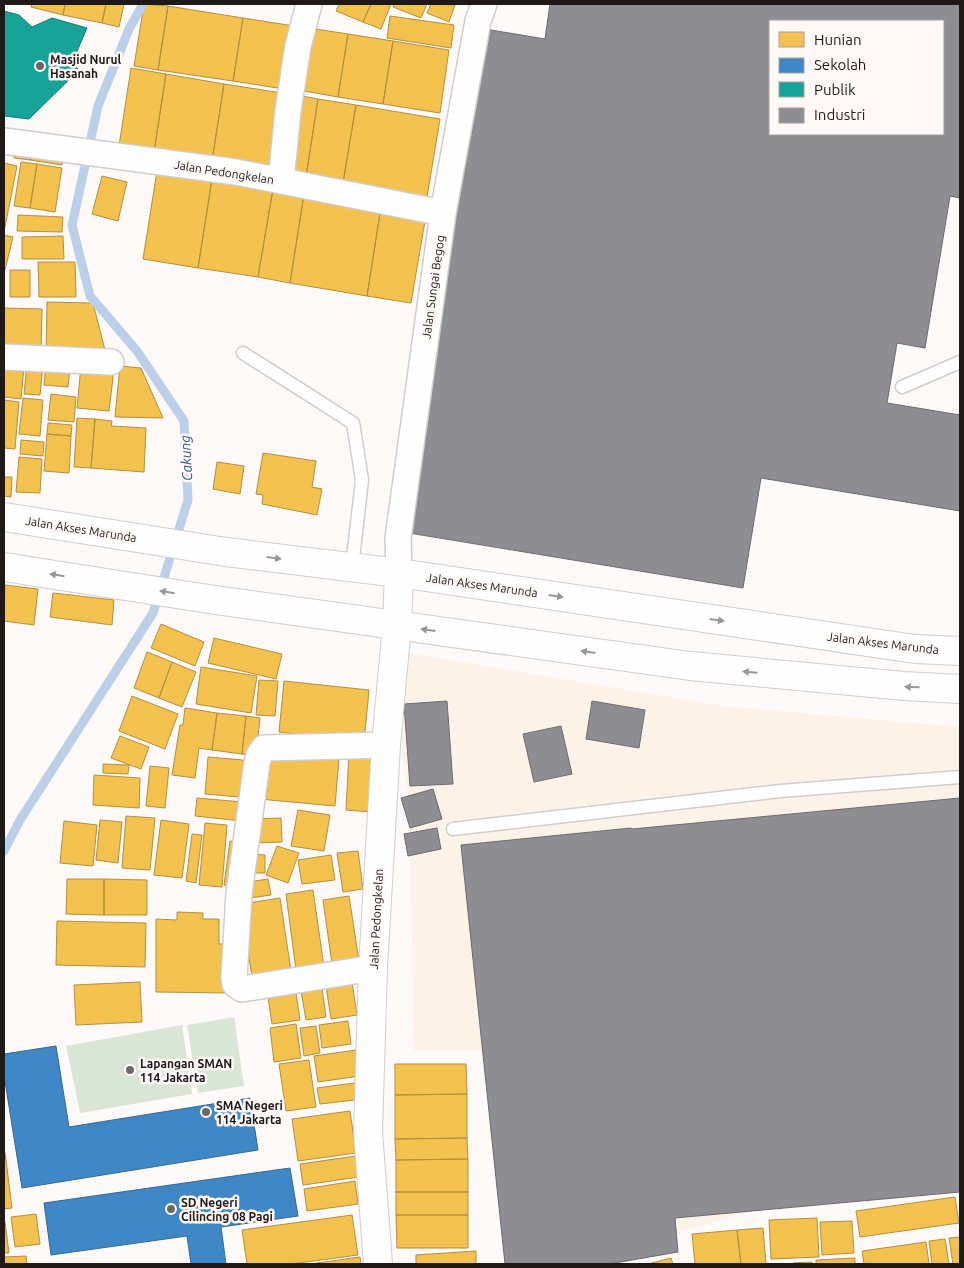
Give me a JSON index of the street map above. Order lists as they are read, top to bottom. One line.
{"streets":{"main road":["Jalan Pedongkelan","Jalan Akses Marunda"],"street":["Jalan Sungai Begog"]},"crossings":[["Jalan Pedongkelan","Jalan Sungai Begog"],["Jalan Pedongkelan","Jalan Akses Marunda"],["Jalan Sungai Begog","Jalan Akses Marunda"]],"water":["Cakung"],"places":["Masjid Nurul Hasanah","Lapangan SMAN 114 Jakarta","SMA Negeri 114 Jakarta","SD Negeri Cilincing 08 Pagi"],"legend":["Hunian","Sekolah","Publik","Industri"]}
